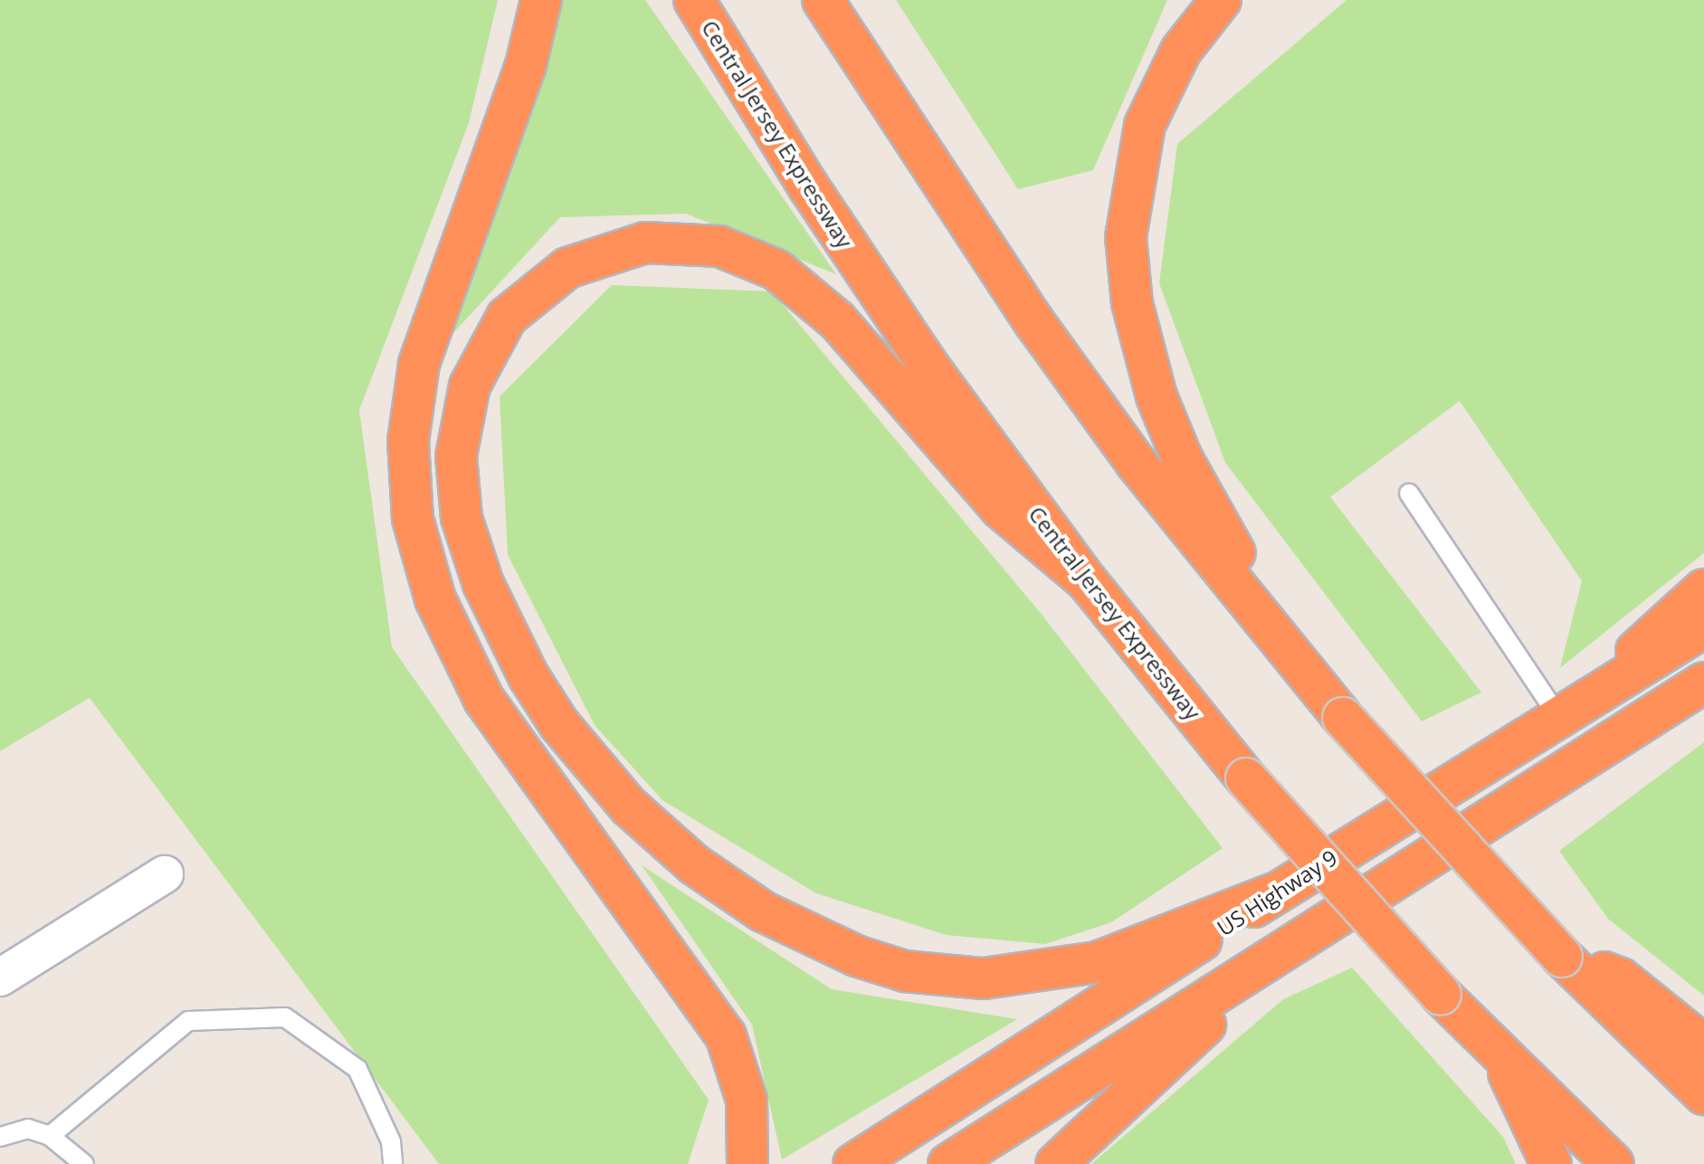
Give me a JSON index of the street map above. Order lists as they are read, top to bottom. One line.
{"streets":{"highway":["Central Jersey Expressway","US Highway 9"]}}
